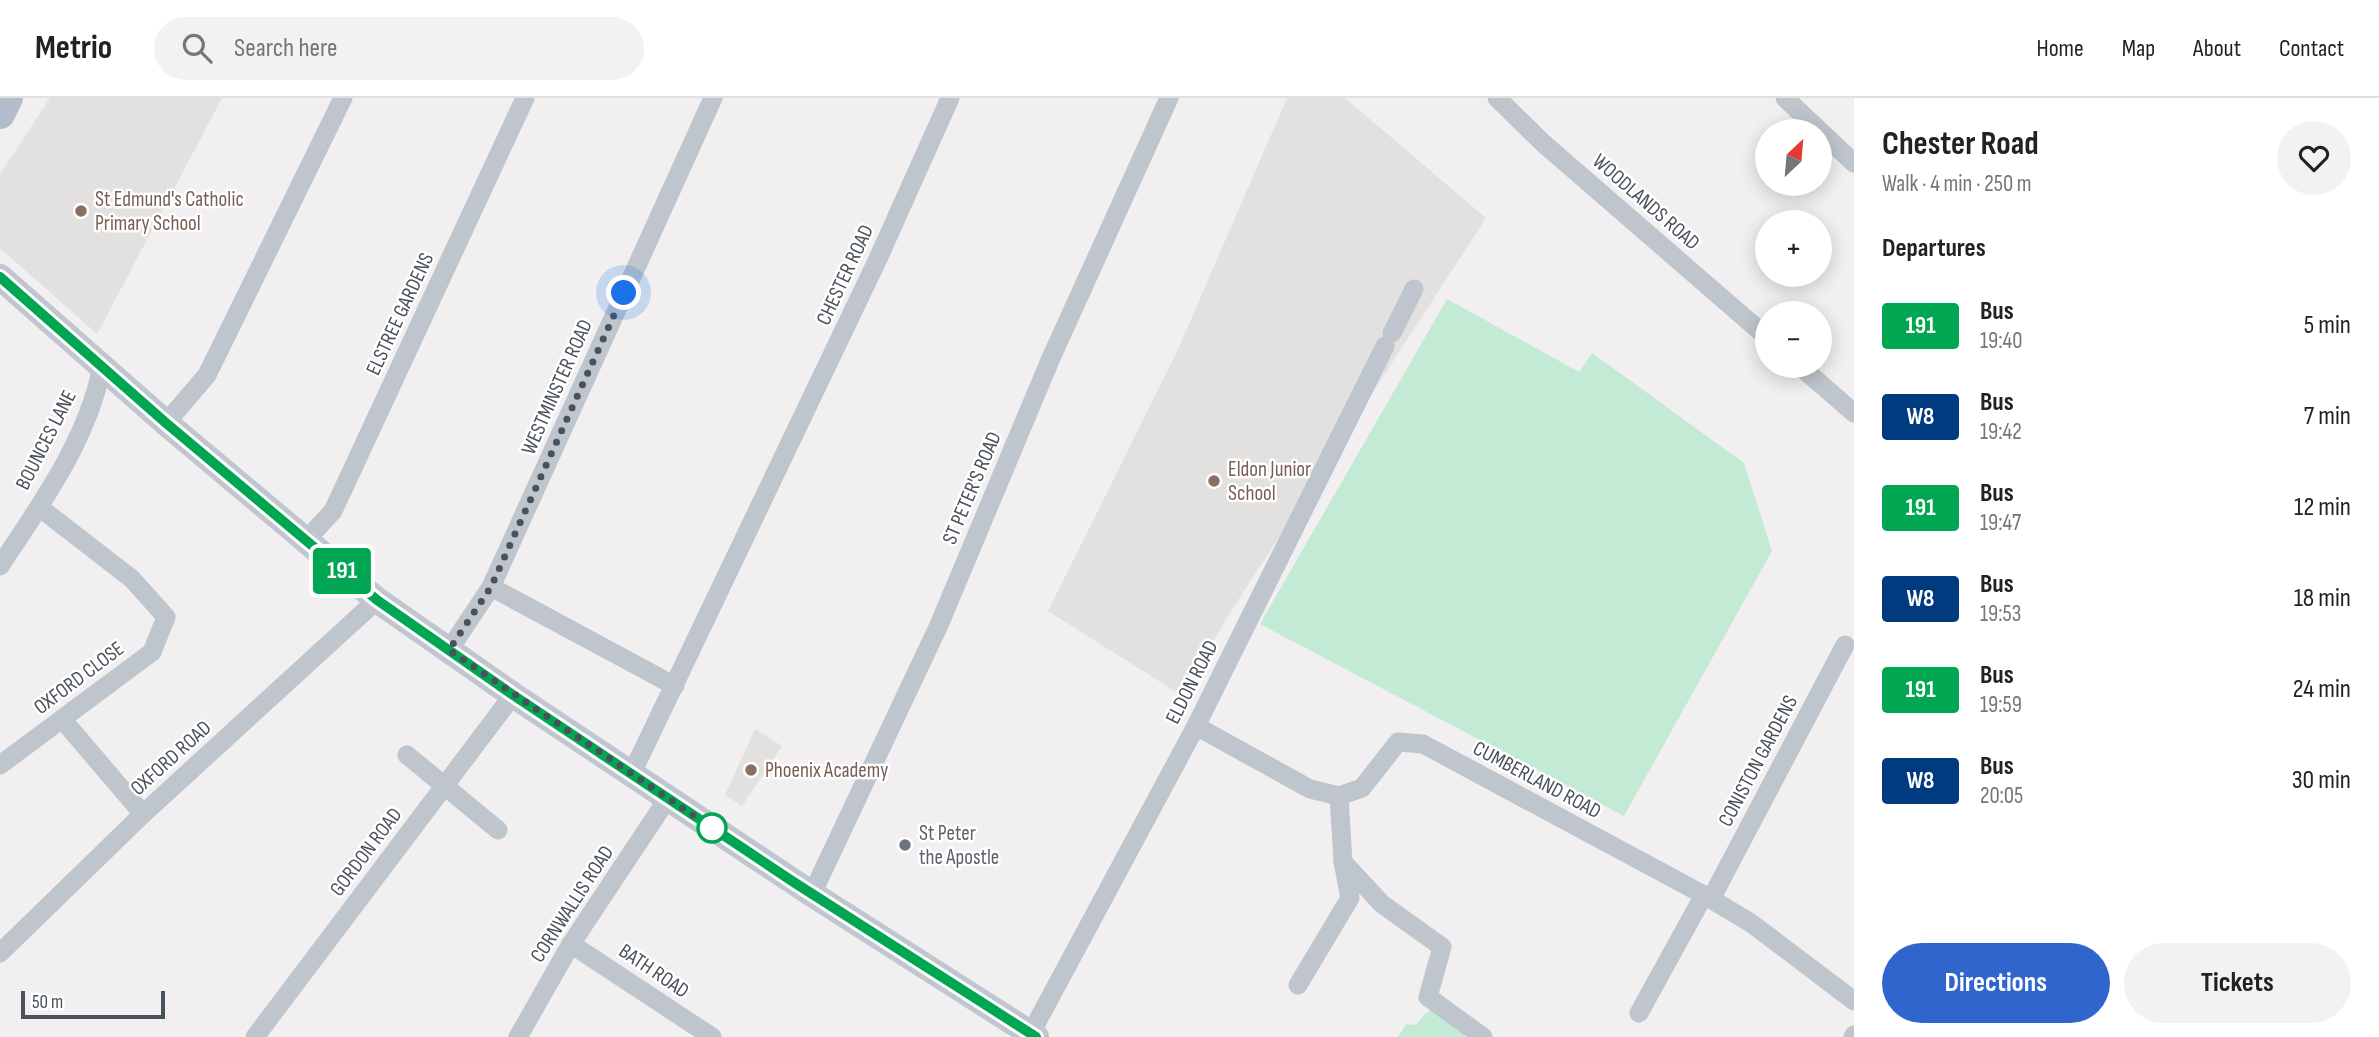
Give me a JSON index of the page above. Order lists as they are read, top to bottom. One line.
{"streets":{"street":["WOODLANDS ROAD","CHESTER ROAD","ELSTREE GARDENS","WESTMINSTER ROAD","BOUNCES LANE","ST PETER'S ROAD","OXFORD CLOSE","ELDON ROAD","OXFORD ROAD","CONISTON GARDENS","CUMBERLAND ROAD","GORDON ROAD","CORNWALLIS ROAD","BATH ROAD"]},"crossings":[["BOUNCES LANE","OXFORD CLOSE"],["CONISTON GARDENS","CUMBERLAND ROAD"],["CORNWALLIS ROAD","BATH ROAD"]],"places":["St Edmund's Catholic Primary School","Eldon Junior School","Phoenix Academy","St Peter the Apostle"],"lines":["bus line 191"],"scale_bar":"50 m","north":"top right","page":{"header":"Metrio","search":"Search here","nav":["Home","Map","About","Contact"],"on_map":"191","heading":[["Chester Road","Walk · 4 min · 250 m"],"Departures"],"map_buttons":["+","−"],"list":[{"mark":"191","name":"Bus","note":"19:40","value":"5 min"},{"mark":"W8","name":"Bus","note":"19:42","value":"7 min"},{"mark":"191","name":"Bus","note":"19:47","value":"12 min"},{"mark":"W8","name":"Bus","note":"19:53","value":"18 min"},{"mark":"191","name":"Bus","note":"19:59","value":"24 min"},{"mark":"W8","name":"Bus","note":"20:05","value":"30 min"}],"buttons":["Directions","Tickets"],"scale":"50 m"}}
